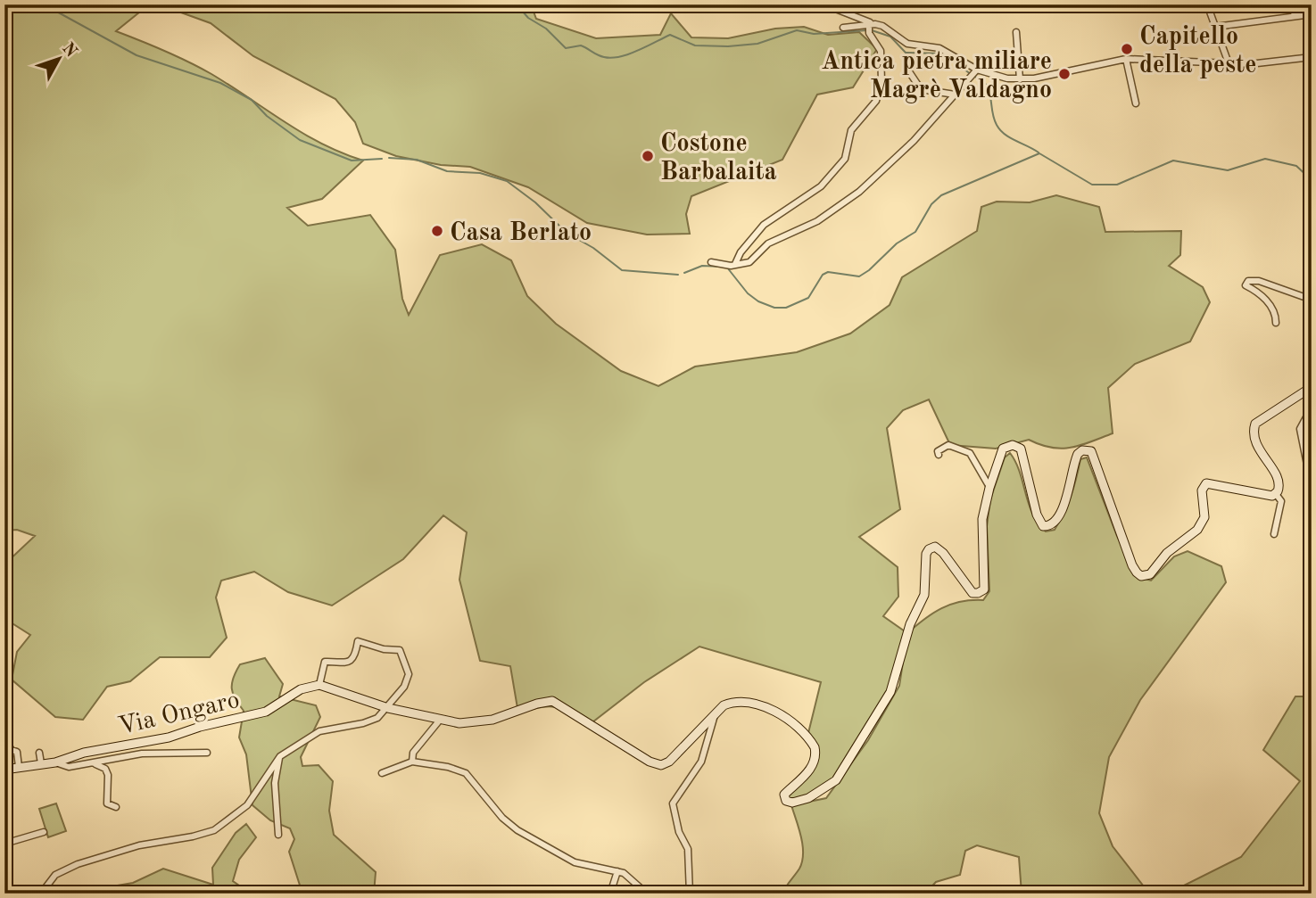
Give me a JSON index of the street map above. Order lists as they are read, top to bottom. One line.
{"streets":{"main road":["Via Ongaro"]},"places":["Capitello della peste","Antica pietra miliare Magrè Valdagno","Costone Barbalaita","Casa Berlato"],"north":"top right"}
